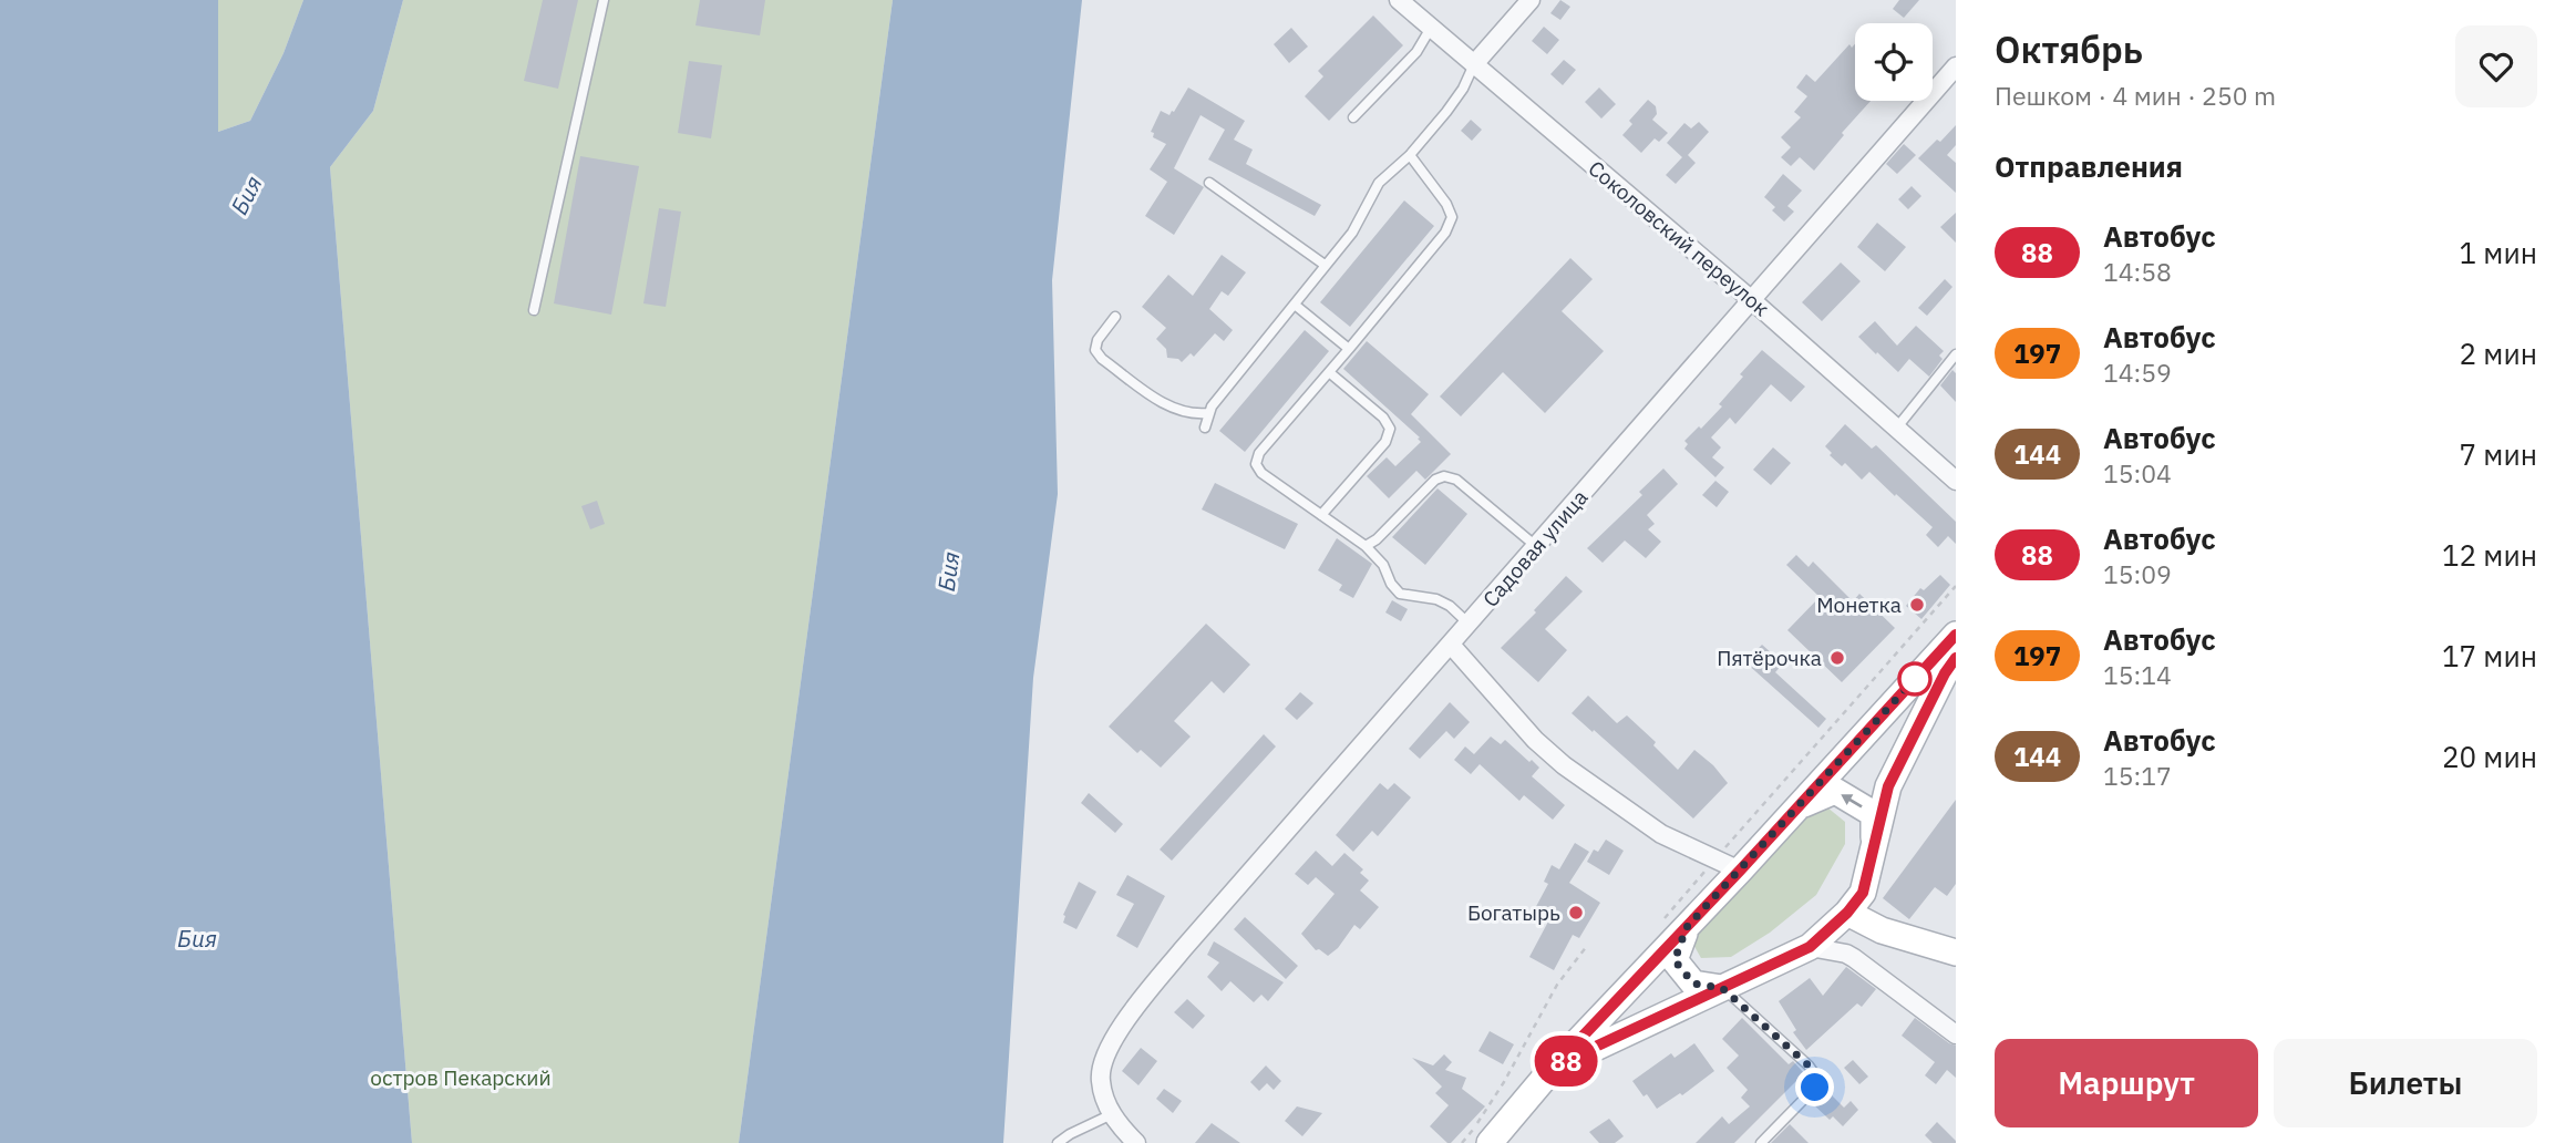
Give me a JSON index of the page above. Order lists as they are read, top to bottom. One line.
{"streets":{"street":["Соколовский переулок","Садовая улица"]},"crossings":[["Соколовский переулок","Садовая улица"]],"water":["Бия"],"parks":["остров Пекарский"],"places":["Монетка","Пятёрочка","Богатырь"],"lines":["bus line 88"],"page":{"on_map":"88","heading":[["Октябрь","Пешком · 4 мин · 250 m"],"Отправления"],"list":[{"mark":"88","name":"Автобус","note":"14:58","value":"1 мин"},{"mark":"197","name":"Автобус","note":"14:59","value":"2 мин"},{"mark":"144","name":"Автобус","note":"15:04","value":"7 мин"},{"mark":"88","name":"Автобус","note":"15:09","value":"12 мин"},{"mark":"197","name":"Автобус","note":"15:14","value":"17 мин"},{"mark":"144","name":"Автобус","note":"15:17","value":"20 мин"}],"buttons":["Маршрут","Билеты"]}}
